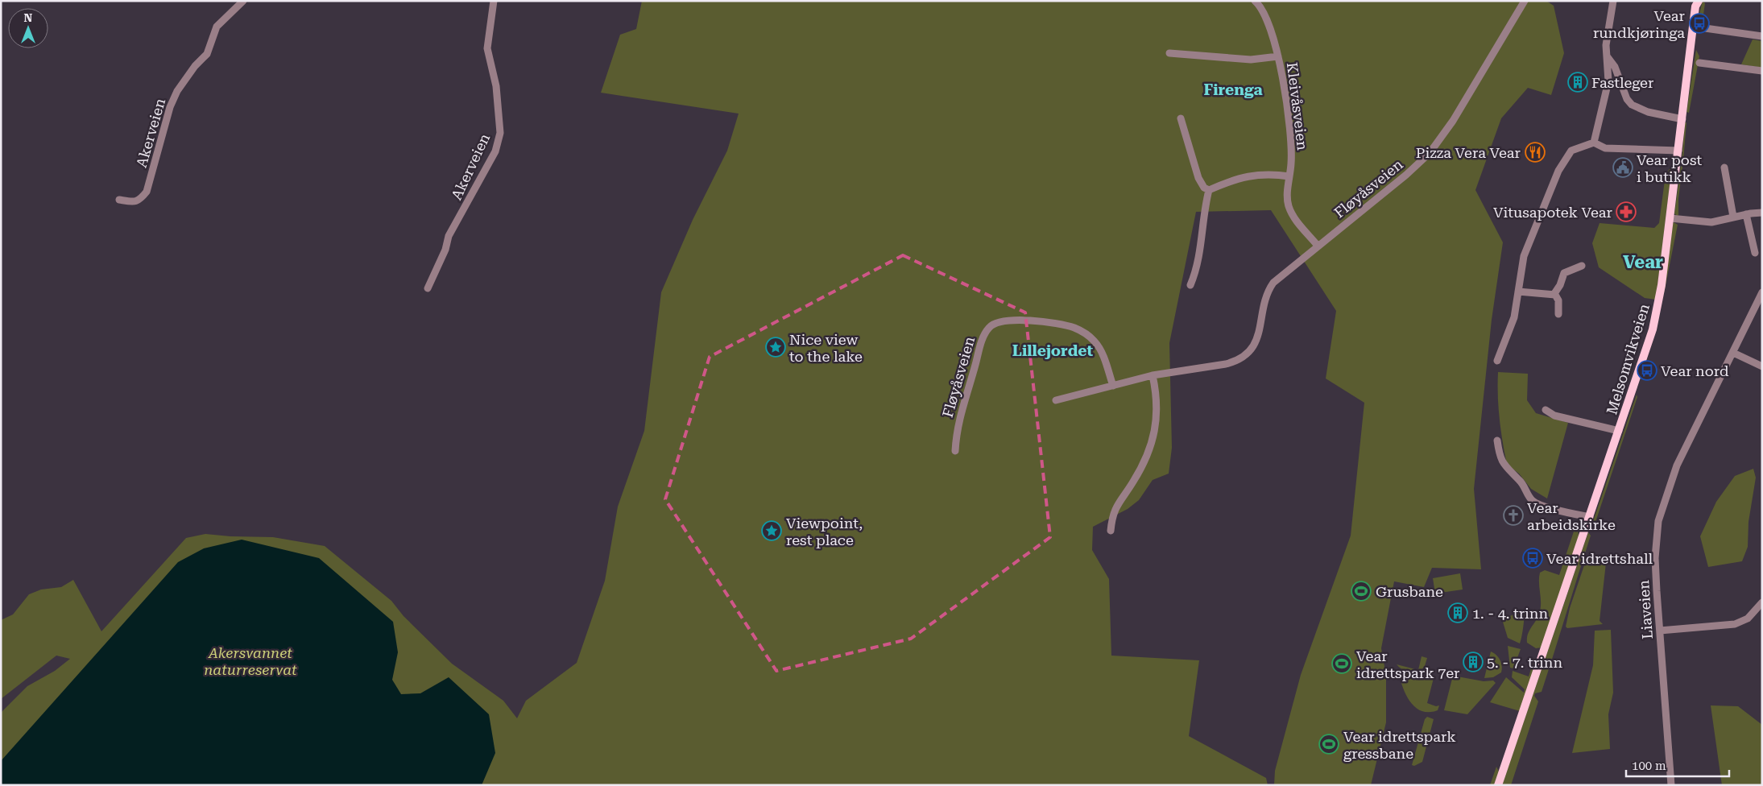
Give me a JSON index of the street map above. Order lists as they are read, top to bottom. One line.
{"streets":{"main road":["Melsomvikveien"],"street":["Kleivåsveien","Akerveien","Fløyåsveien","Liaveien"]},"crossings":[["Kleivåsveien","Fløyåsveien"]],"districts":["Firenga","Vear","Lillejordet"],"parks":["Akersvannet naturreservat"],"places":{"bus stop":["Vear rundkjøringa","Vear nord","Vear idrettshall"],"building":["Fastleger","1. - 4. trinn","5. - 7. trinn"],"restaurant":["Pizza Vera Vear"],"public building":["Vear post i butikk"],"pharmacy":["Vitusapotek Vear"],"place":["Nice view to the lake","Viewpoint, rest place"],"church":["Vear arbeidskirke"],"sports":["Grusbane","Vear idrettspark 7er","Vear idrettspark gressbane"]},"scale_bar":"100 m","north":"top"}
